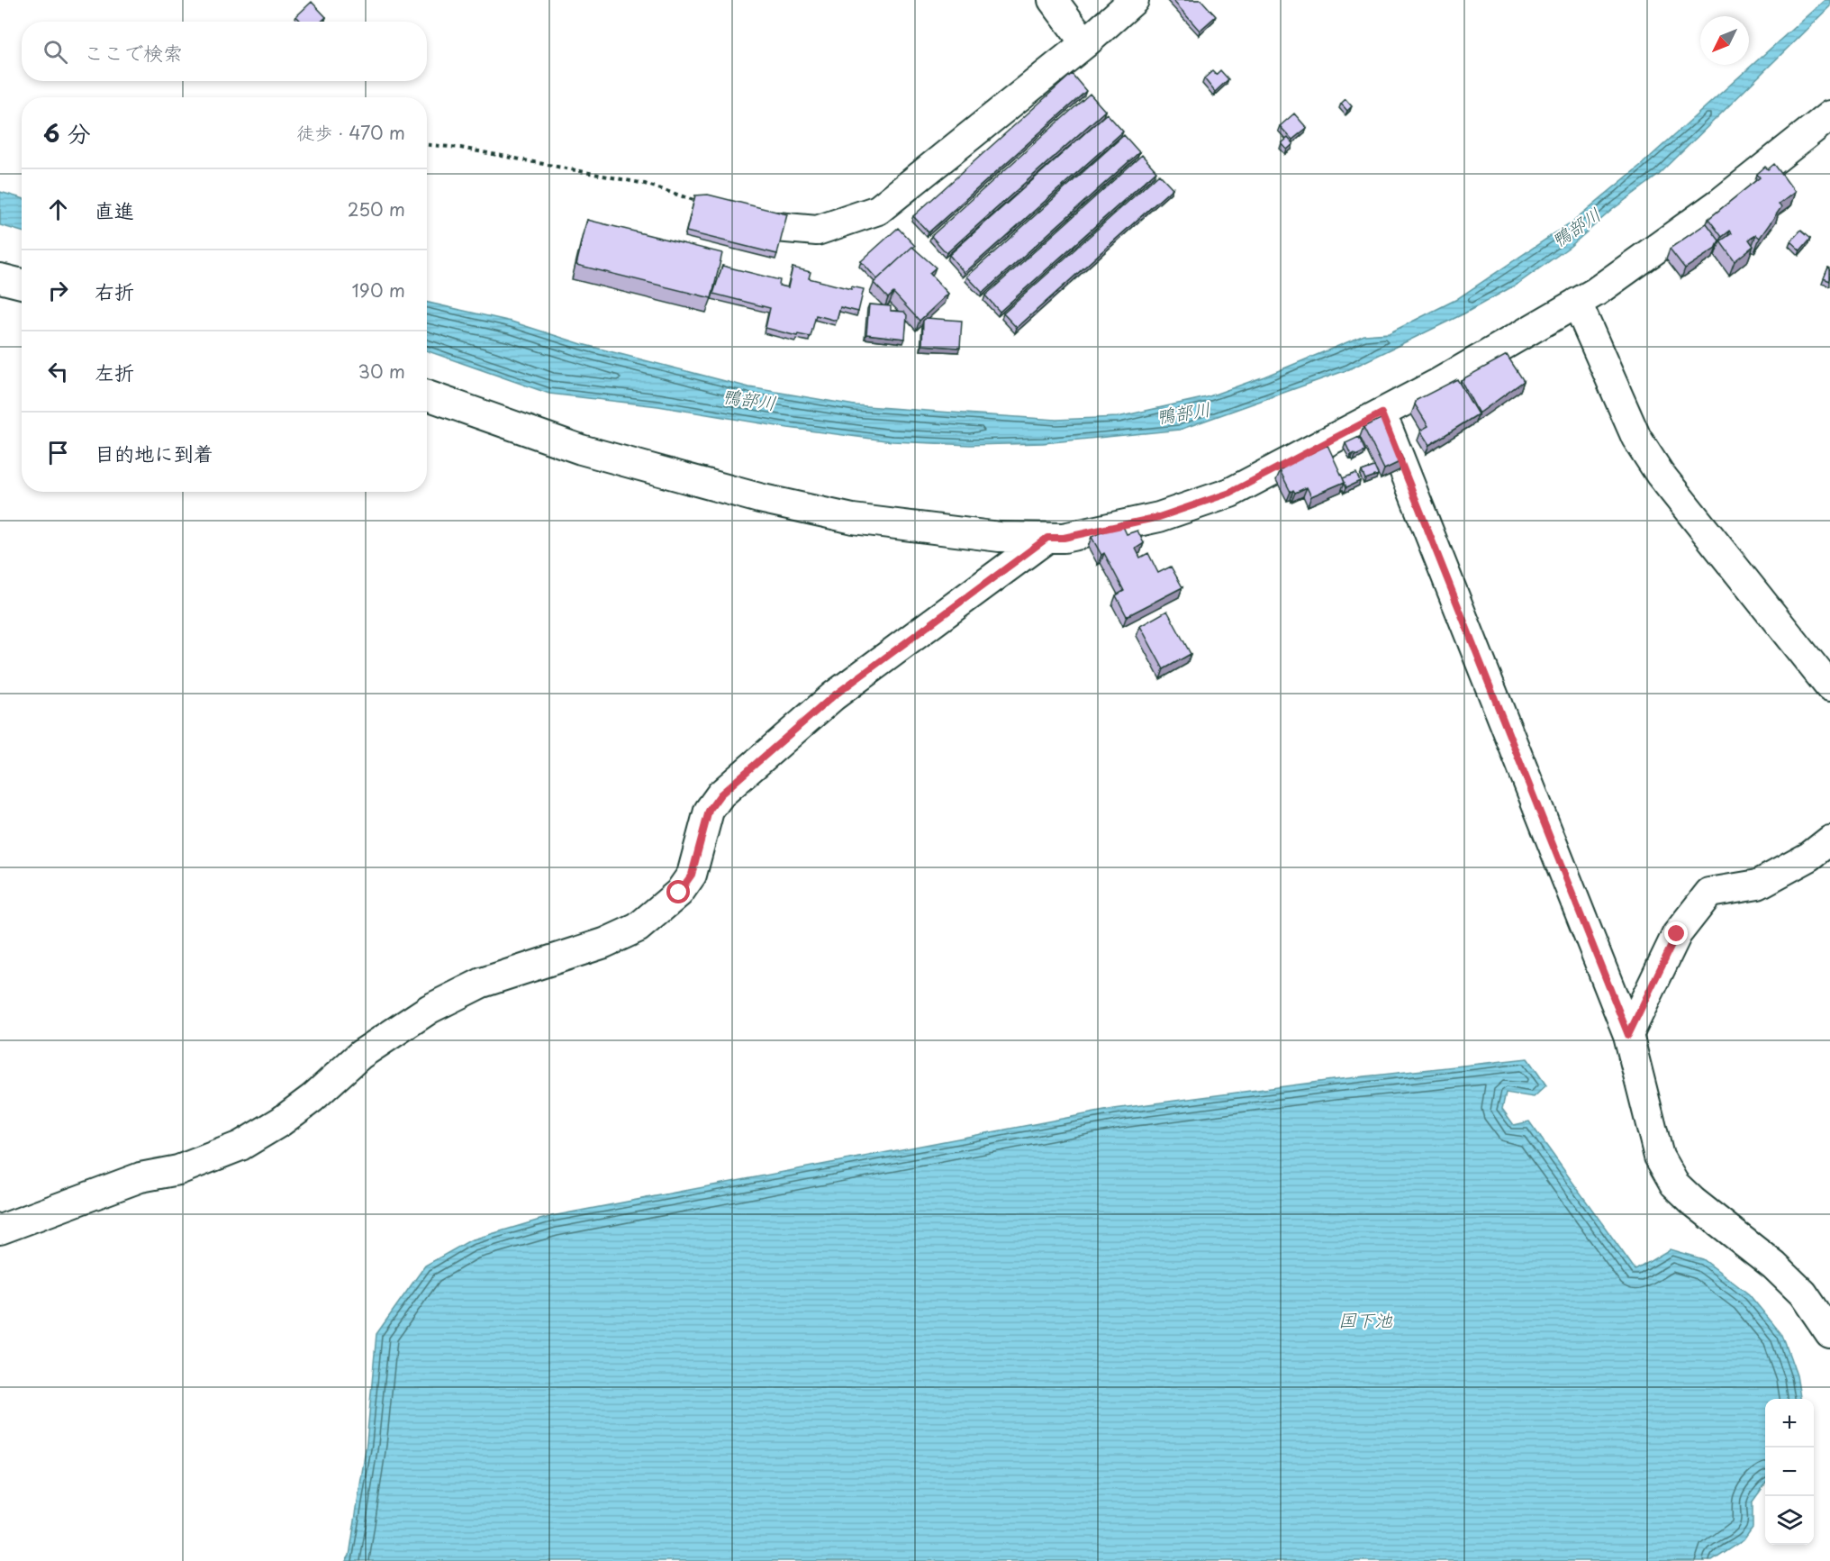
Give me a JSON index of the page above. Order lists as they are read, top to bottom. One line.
{"water":["鴨部川","国下池"],"north":"bottom left","page":{"search":"ここで検索","heading":["6 分","徒歩 · 470 m"],"list":[["直進","250 m"],["右折","190 m"],["左折","30 m"],"目的地に到着"],"map_buttons":["+","−"]}}
